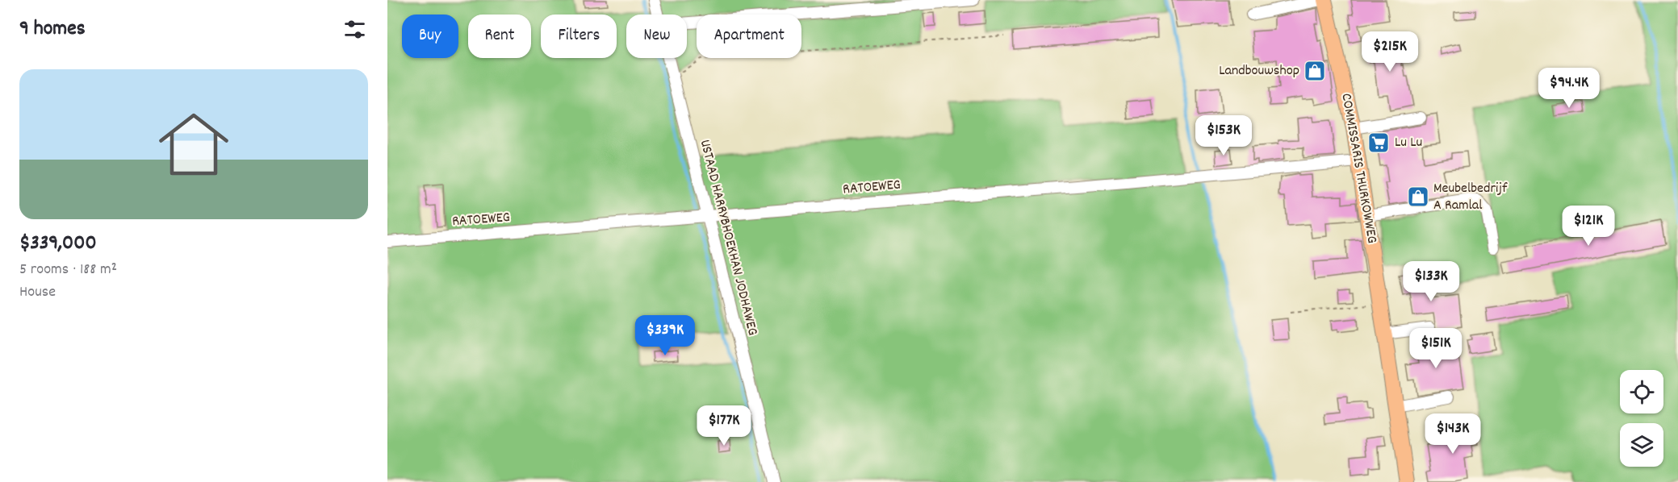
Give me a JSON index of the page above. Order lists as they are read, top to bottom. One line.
{"streets":{"main road":["COMMISSARIS THURKOWWEG"],"street":["RATOEWEG","USTAAD HARRYBHOEKHAN JODHAWEG"]},"crossings":[["COMMISSARIS THURKOWWEG","RATOEWEG"],["RATOEWEG","USTAAD HARRYBHOEKHAN JODHAWEG"]],"places":{"shop":["Landbouwshop","Meubelbedrijf A Ramlal"],"supermarket":["Lu Lu"]},"page":{"heading":"9 homes","chip":["Buy","Rent","Filters","New","Apartment"],"price":["$215K","$94.4K","$153K","$121K","$133K","$339K","$151K","$177K","$143K"],"list":[{"name":"$339,000","note":"5 rooms · 188 m² · House"}]}}
